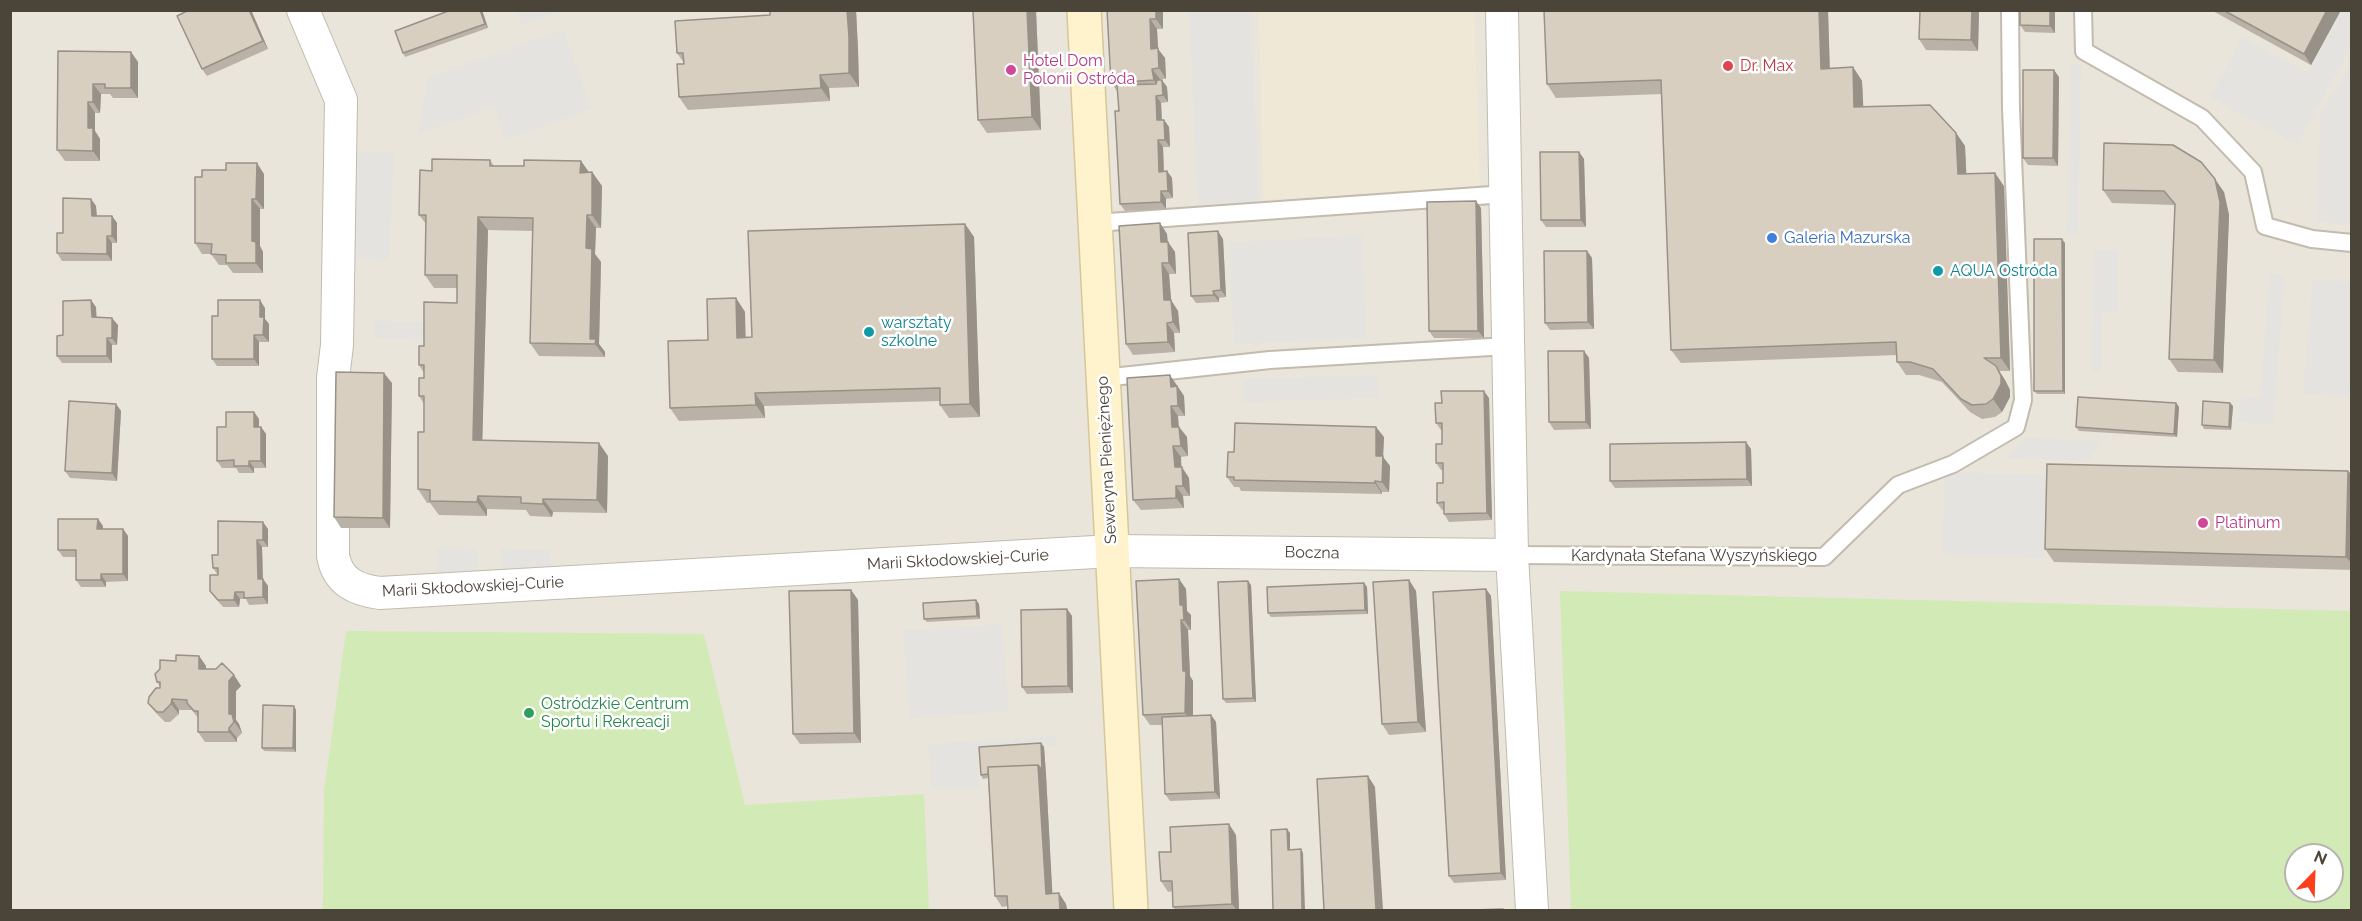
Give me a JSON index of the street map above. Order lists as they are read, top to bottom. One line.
{"streets":{"street":["Seweryna Pieniężnego","Boczna","Marii Skłodowskiej-Curie"],"lane":["Kardynała Stefana Wyszyńskiego"]},"crossings":[["Seweryna Pieniężnego","Boczna"],["Seweryna Pieniężnego","Marii Skłodowskiej-Curie"],["Boczna","Kardynała Stefana Wyszyńskiego"],["Boczna","Marii Skłodowskiej-Curie"]],"places":["Dr. Max","Hotel Dom Polonii Ostróda","Galeria Mazurska","AQUA Ostróda","warsztaty szkolne","Platinum","Ostródzkie Centrum Sportu i Rekreacji"],"north":"top right"}
